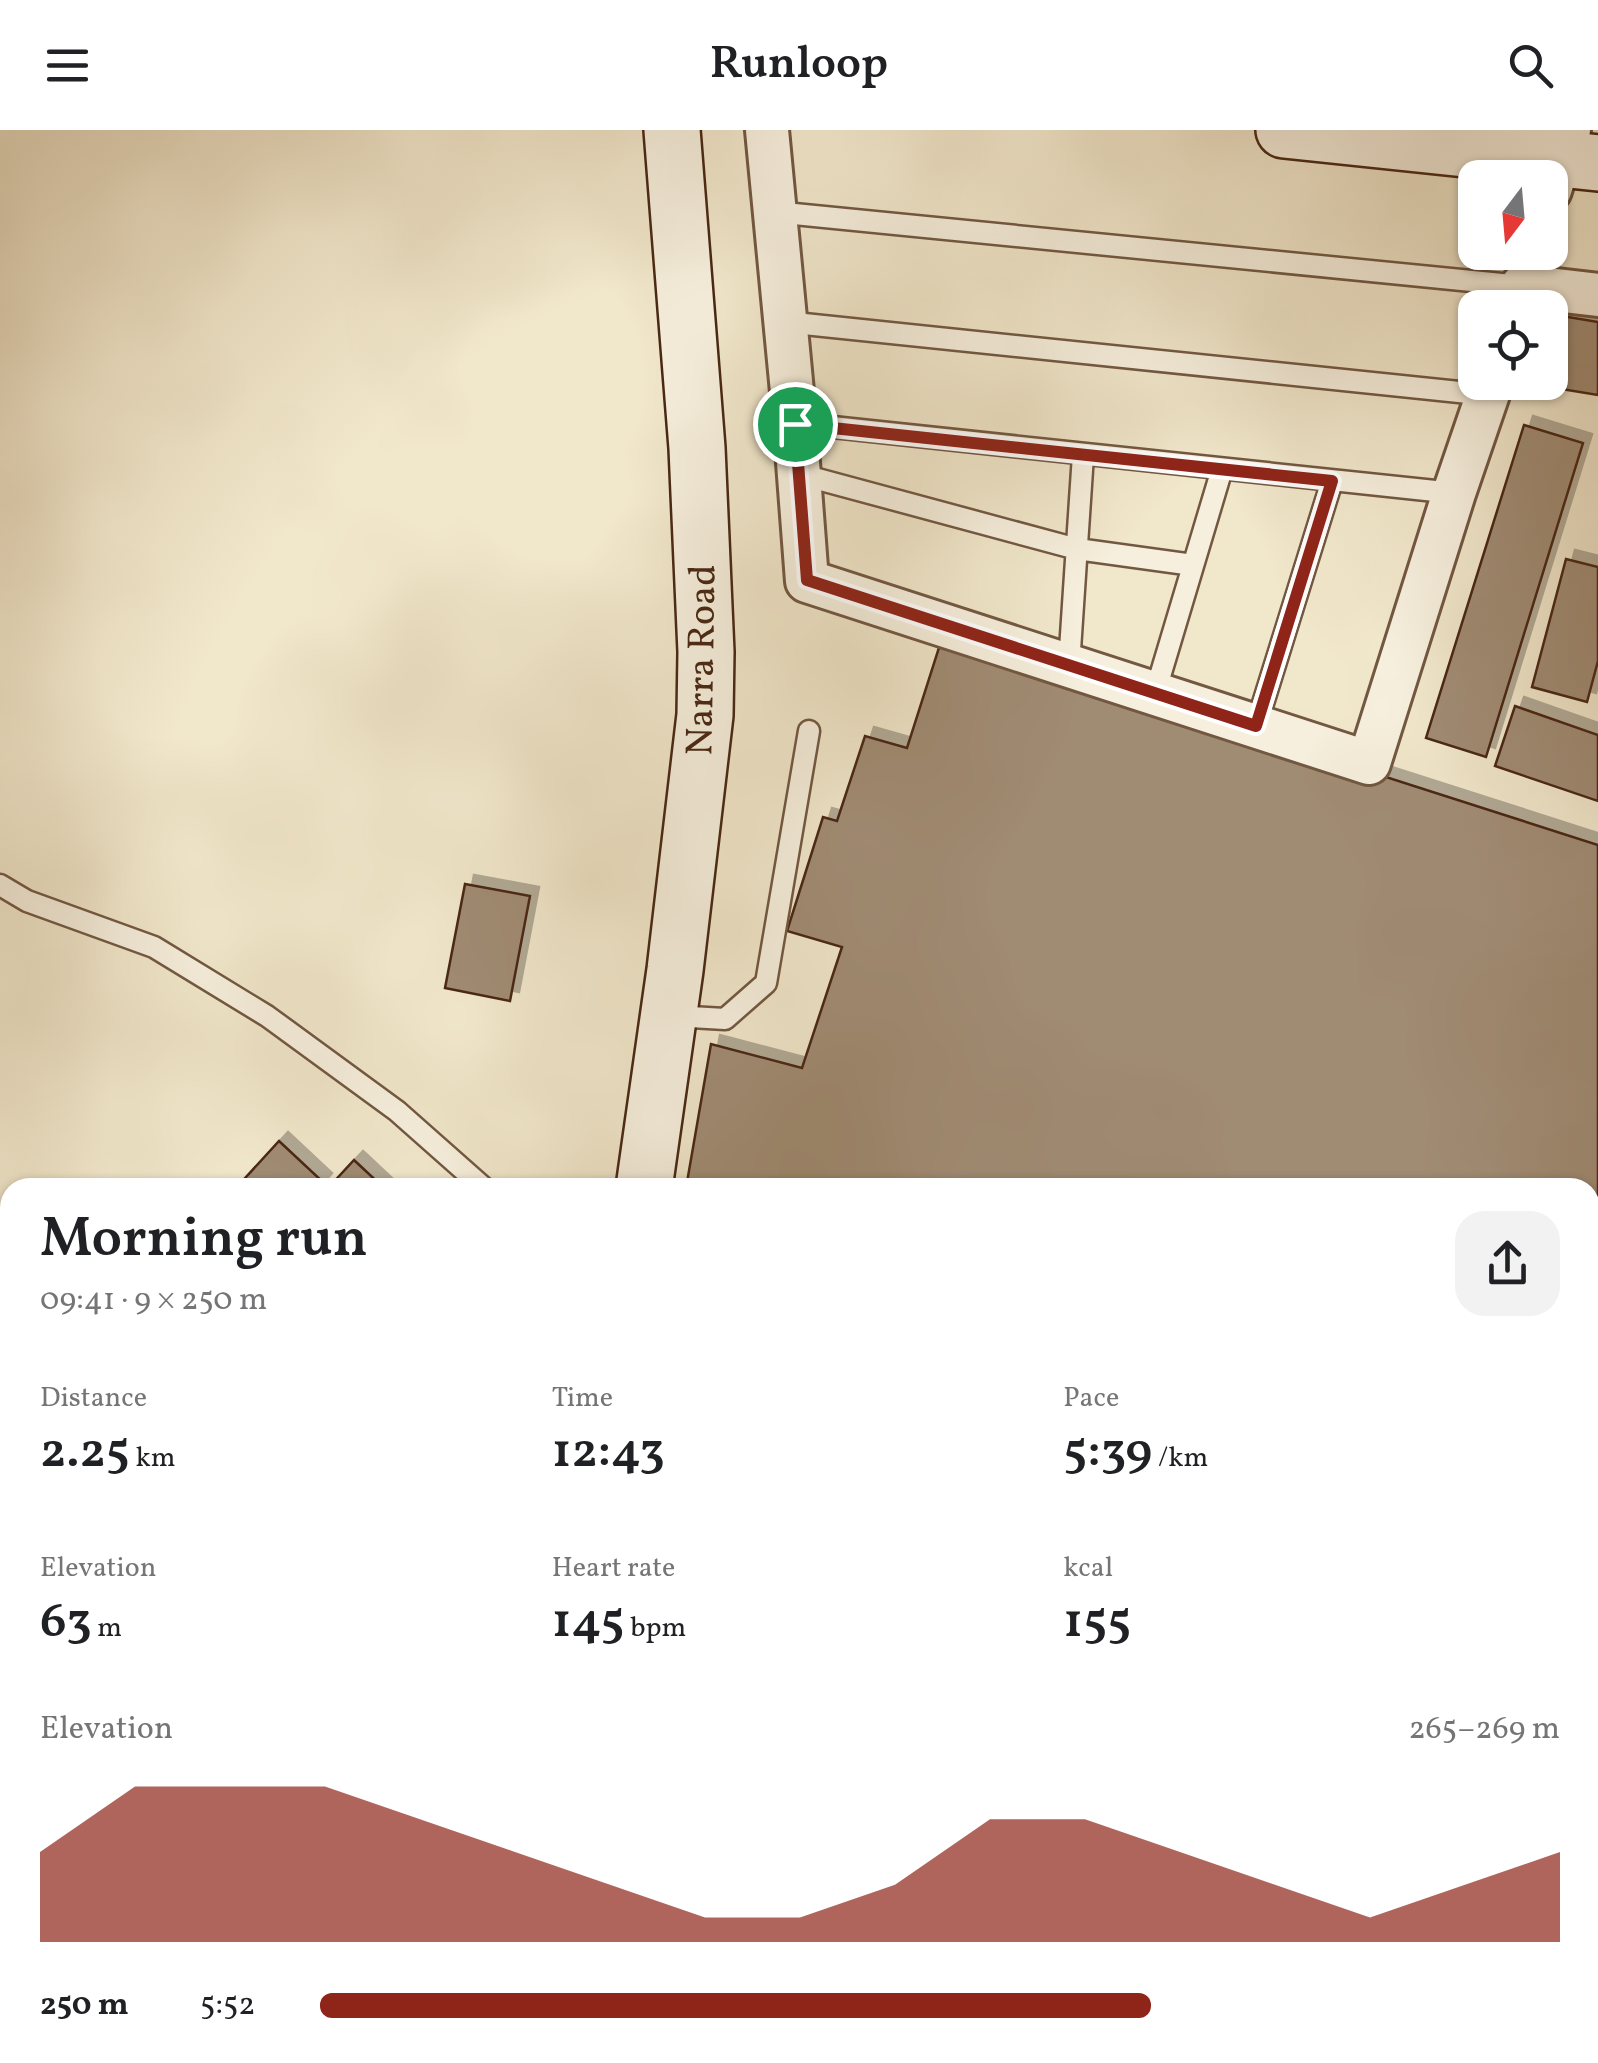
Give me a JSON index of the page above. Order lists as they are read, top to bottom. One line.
{"streets":{"street":["Narra Road"]},"north":"bottom","page":{"header":"Runloop","heading":["Morning run","09:41 · 9 × 250 m"],"stats":[["Distance","2.25 km"],["Time","12:43"],["Pace","5:39 /km"],["Elevation","63 m"],["Heart rate","145 bpm"],["kcal","155"]],"chart":["Elevation","265–269 m"],"list":[{"name":"250 m","note":"5:52"}]}}
